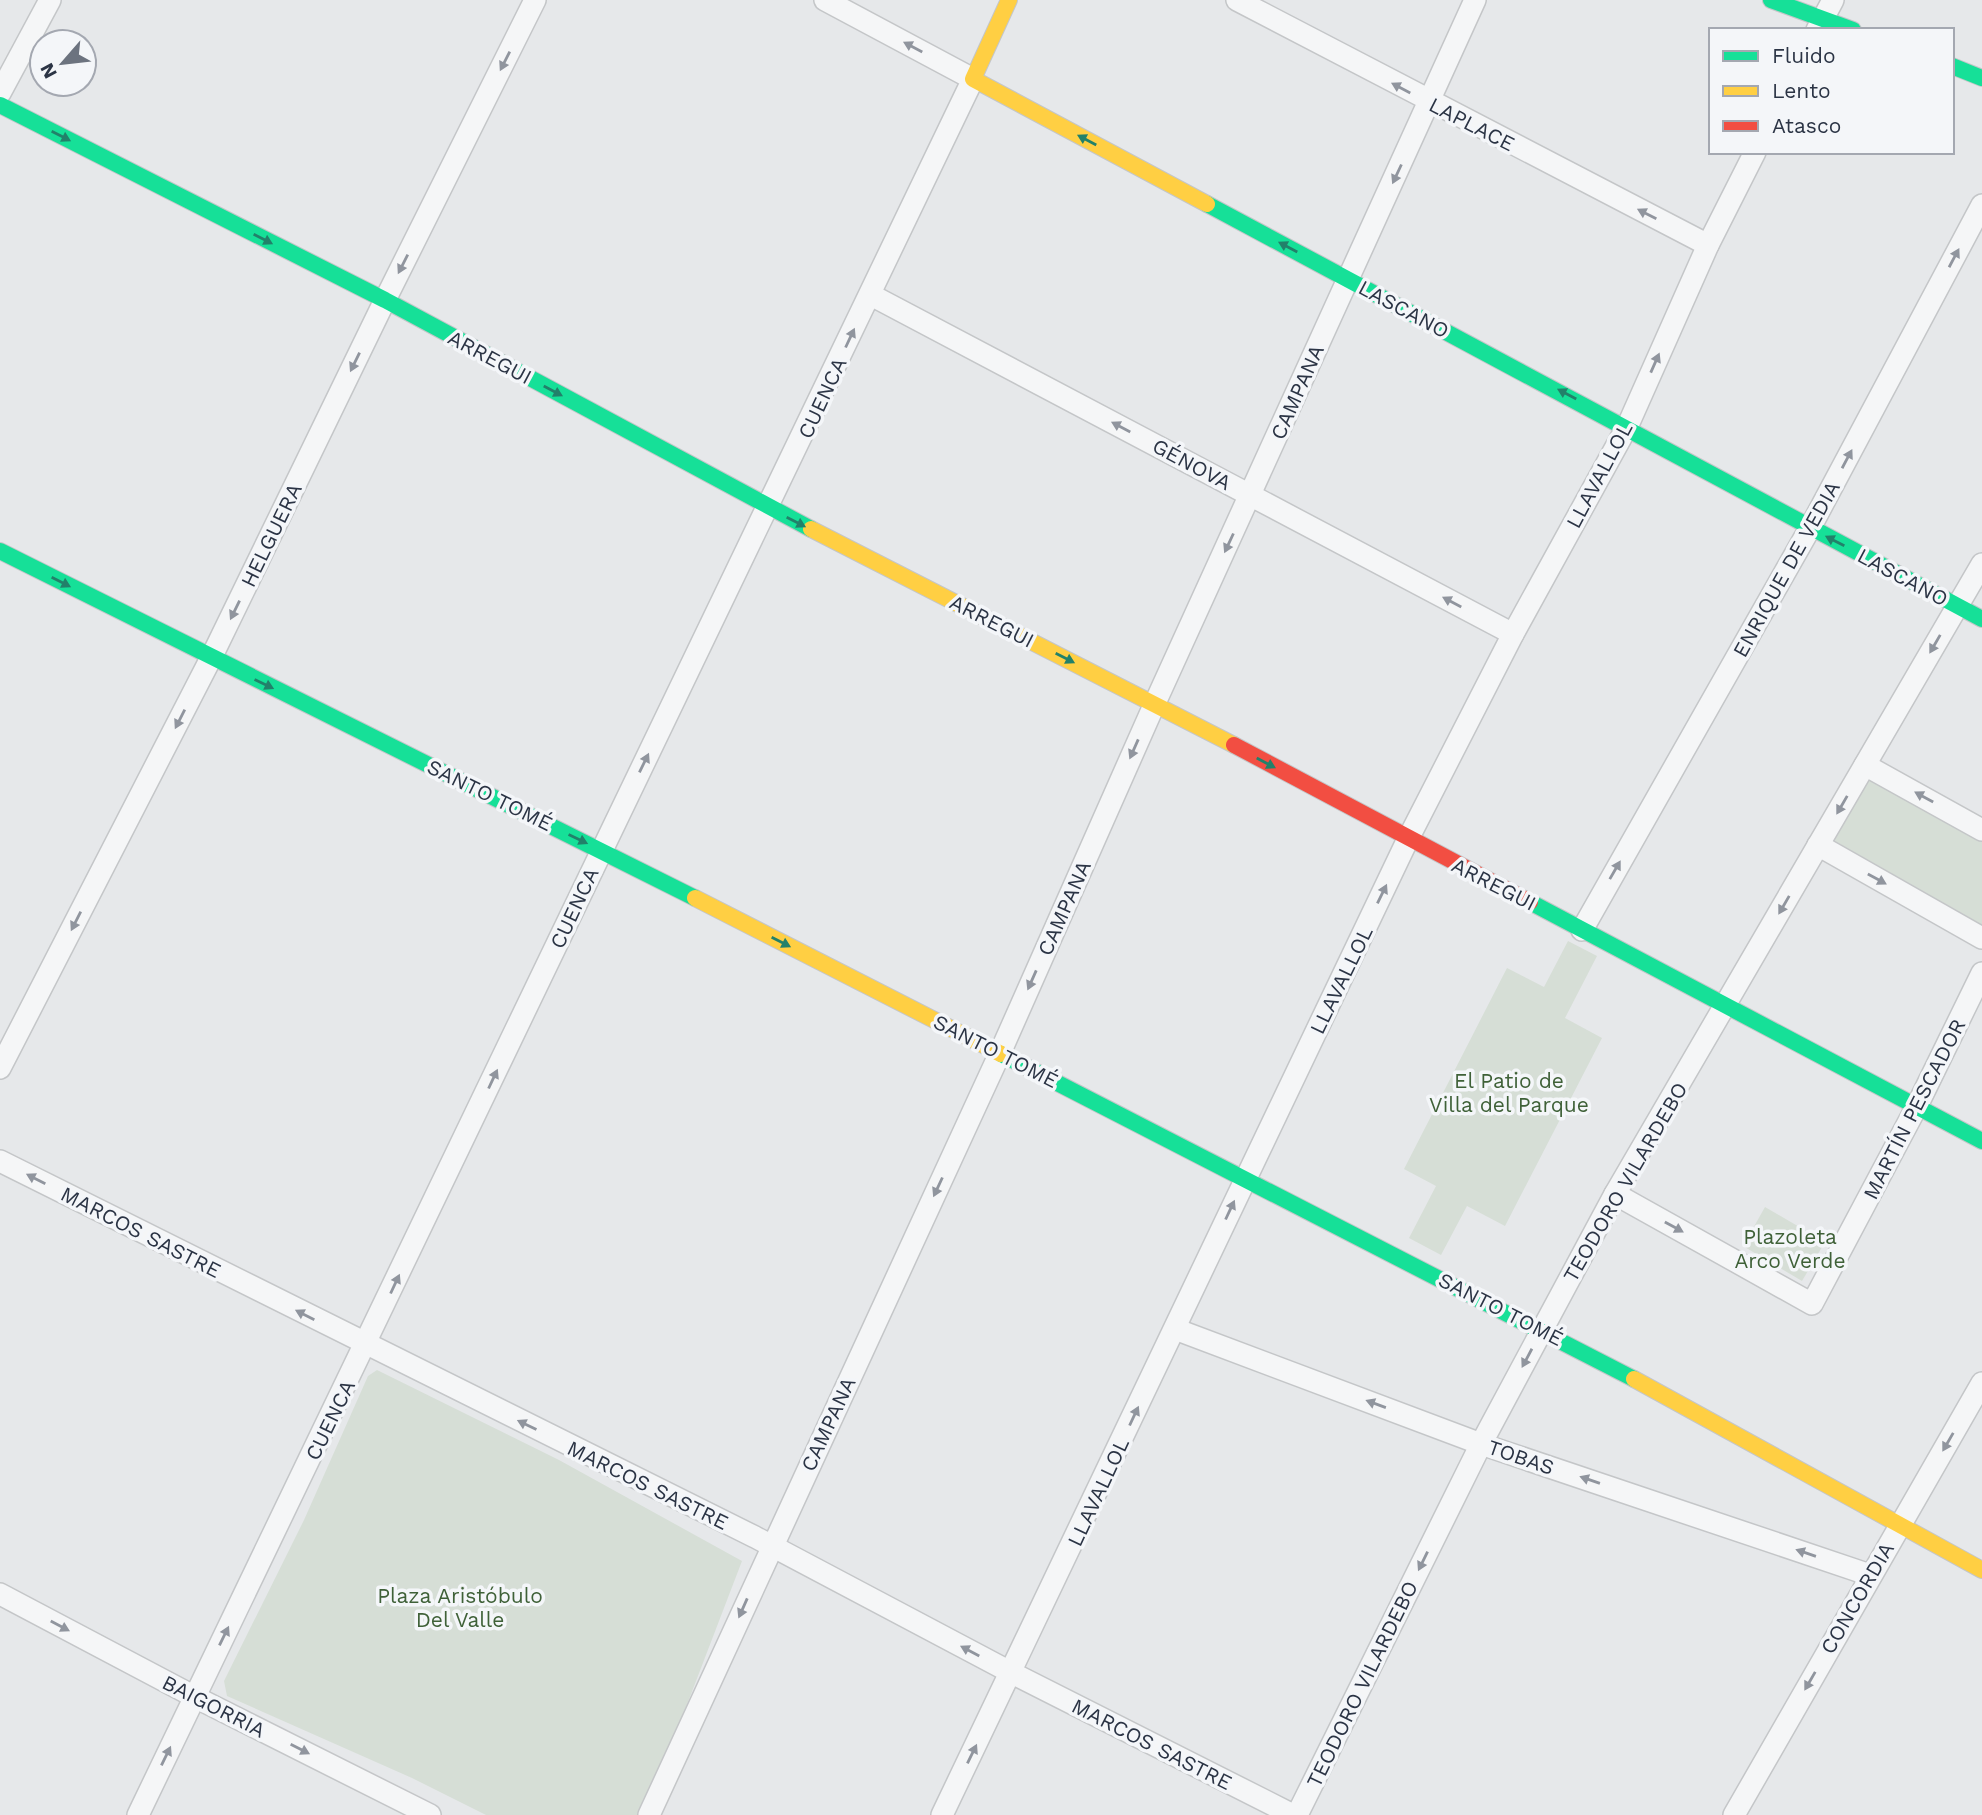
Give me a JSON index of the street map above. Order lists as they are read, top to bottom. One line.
{"streets":{"street":["LAPLACE","LASCANO","ARREGUI","CAMPANA","CUENCA","GÉNOVA","LLAVALLOL","HELGUERA","ENRIQUE DE VEDIA","SANTO TOMÉ","MARTÍN PESCADOR","TEODORO VILARDEBO","MARCOS SASTRE","TOBAS","CONCORDIA","BAIGORRIA"]},"crossings":[["LAPLACE","CAMPANA"],["LAPLACE","LLAVALLOL"],["LASCANO","CAMPANA"],["LASCANO","CUENCA"],["LASCANO","LLAVALLOL"],["LASCANO","ENRIQUE DE VEDIA"],["LASCANO","TEODORO VILARDEBO"],["ARREGUI","CAMPANA"],["ARREGUI","CUENCA"],["ARREGUI","LLAVALLOL"],["ARREGUI","HELGUERA"],["ARREGUI","ENRIQUE DE VEDIA"],["ARREGUI","MARTÍN PESCADOR"],["ARREGUI","TEODORO VILARDEBO"],["CAMPANA","GÉNOVA"],["CAMPANA","SANTO TOMÉ"],["CAMPANA","MARCOS SASTRE"],["CUENCA","GÉNOVA"],["CUENCA","SANTO TOMÉ"],["CUENCA","MARCOS SASTRE"],["CUENCA","BAIGORRIA"],["GÉNOVA","LLAVALLOL"],["LLAVALLOL","SANTO TOMÉ"],["LLAVALLOL","MARCOS SASTRE"],["LLAVALLOL","TOBAS"],["HELGUERA","SANTO TOMÉ"],["SANTO TOMÉ","TEODORO VILARDEBO"],["SANTO TOMÉ","CONCORDIA"],["MARTÍN PESCADOR","TEODORO VILARDEBO"],["TEODORO VILARDEBO","MARCOS SASTRE"],["TEODORO VILARDEBO","TOBAS"],["TOBAS","CONCORDIA"]],"one_way":["LAPLACE","LASCANO","ARREGUI","CAMPANA","CUENCA","GÉNOVA","LLAVALLOL","HELGUERA","ENRIQUE DE VEDIA","SANTO TOMÉ","TEODORO VILARDEBO","MARCOS SASTRE","TOBAS","CONCORDIA","BAIGORRIA"],"parks":["El Patio de Villa del Parque","Plazoleta Arco Verde","Plaza Aristóbulo Del Valle"],"legend":["Fluido","Lento","Atasco"],"north":"bottom left"}
